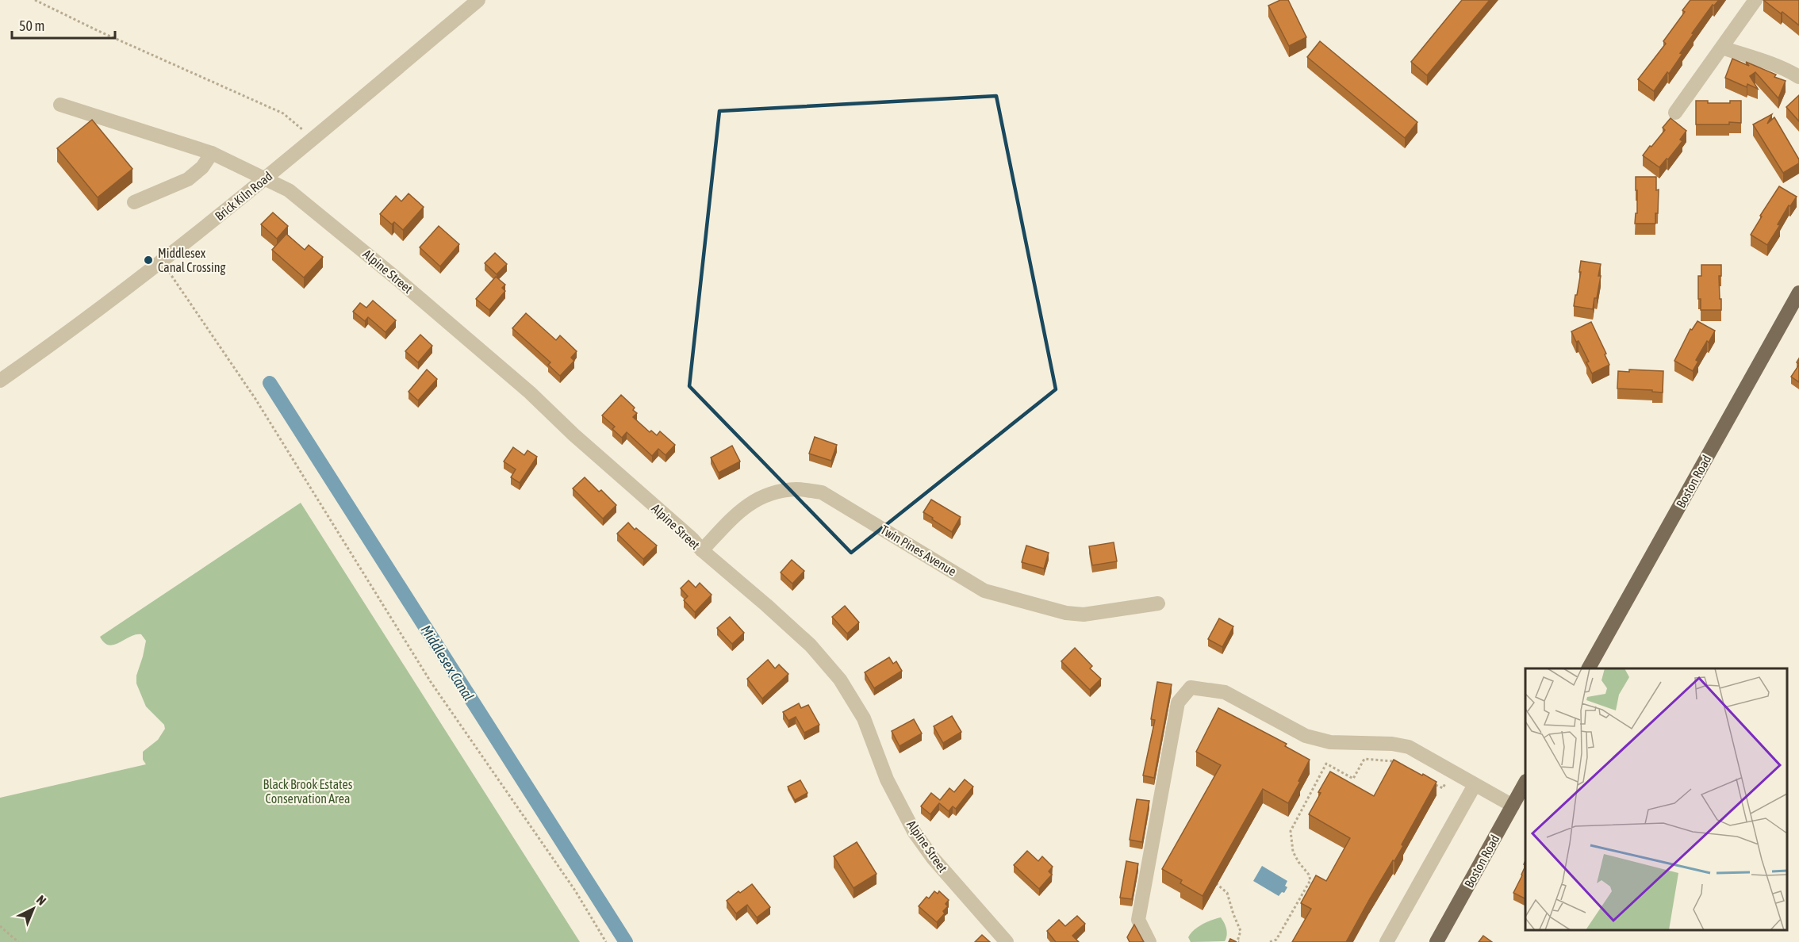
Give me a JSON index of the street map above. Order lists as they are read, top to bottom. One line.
{"streets":{"main road":["Boston Road"],"street":["Brick Kiln Road","Alpine Street","Twin Pines Avenue"]},"crossings":[["Brick Kiln Road","Alpine Street"],["Alpine Street","Twin Pines Avenue"]],"water":["Middlesex Canal"],"parks":["Black Brook Estates Conservation Area"],"places":["Middlesex Canal Crossing"],"scale_bar":"50 m","north":"top right"}
